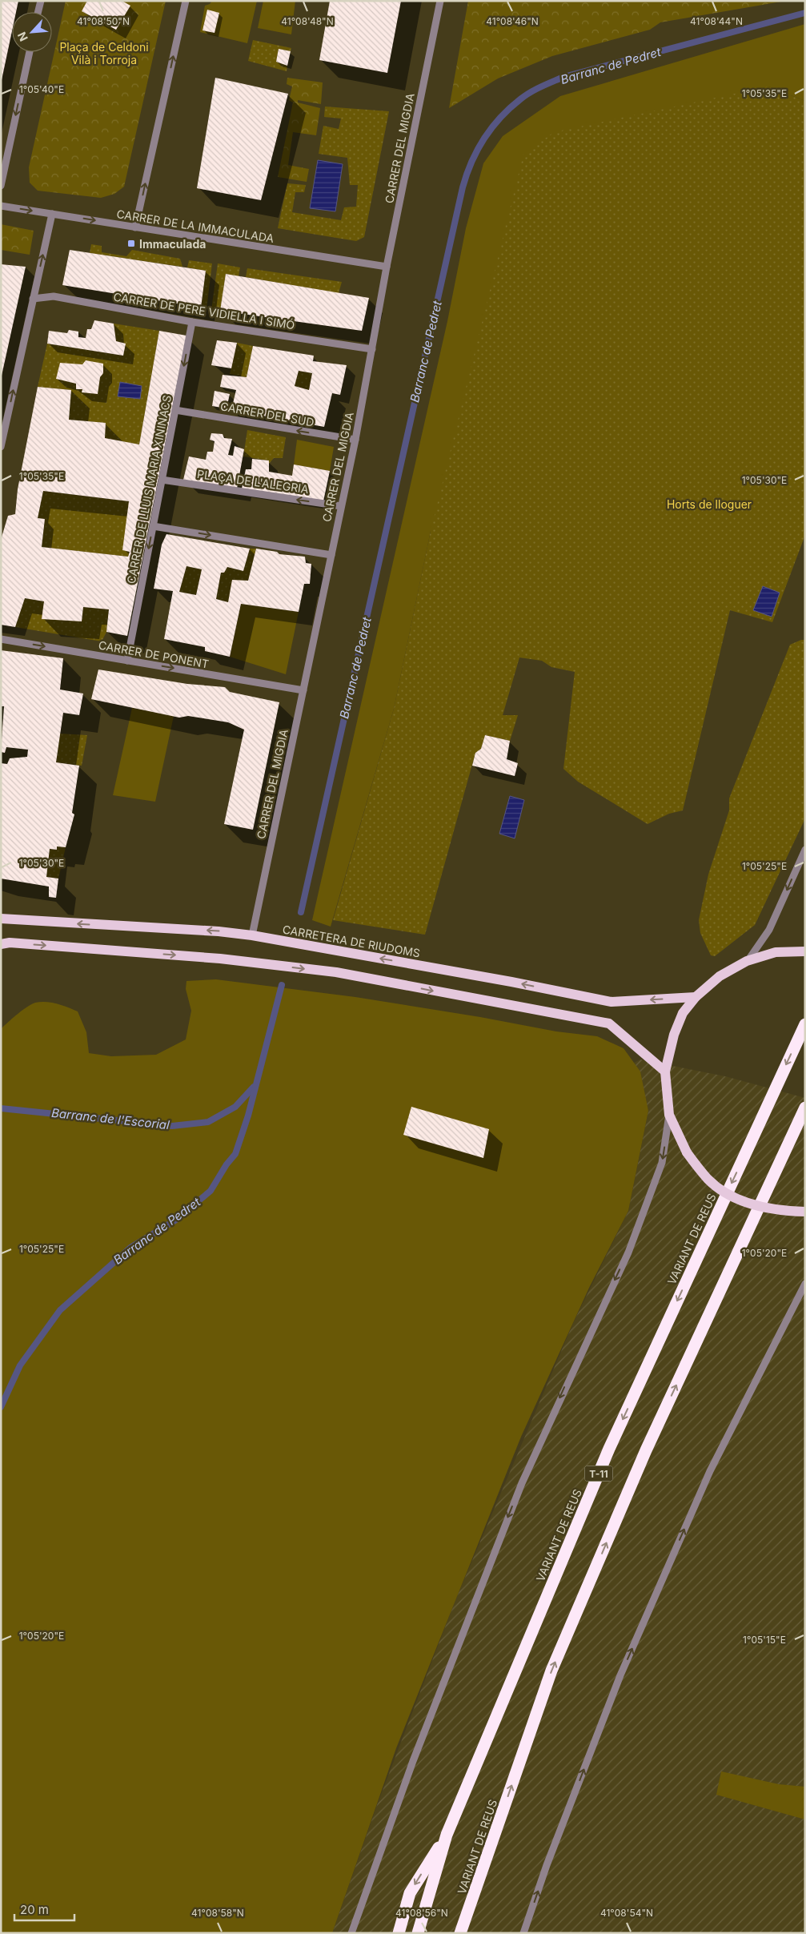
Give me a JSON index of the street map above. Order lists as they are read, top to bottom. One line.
{"streets":{"highway":["VARIANT DE REUS","T-11"],"main road":["CARRETERA DE RIUDOMS"],"street":["CARRER DEL MIGDIA","CARRER DE LA IMMACULADA","CARRER DE PERE VIDIELLA I SIMÓ","CARRER DEL SUD","PLAÇA DE L'ALEGRIA","CARRER DE LLUIS MARIA XININACS","CARRER DE PONENT"]},"crossings":[["CARRER DEL MIGDIA","CARRER DE LA IMMACULADA"],["CARRER DEL MIGDIA","CARRER DE PERE VIDIELLA I SIMÓ"],["CARRER DEL MIGDIA","CARRER DEL SUD"],["CARRER DEL MIGDIA","PLAÇA DE L'ALEGRIA"],["CARRER DEL MIGDIA","CARRER DE PONENT"],["CARRER DEL MIGDIA","CARRETERA DE RIUDOMS"],["CARRER DE PERE VIDIELLA I SIMÓ","CARRER DE LLUIS MARIA XININACS"],["CARRER DEL SUD","CARRER DE LLUIS MARIA XININACS"],["PLAÇA DE L'ALEGRIA","CARRER DE LLUIS MARIA XININACS"],["CARRER DE LLUIS MARIA XININACS","CARRER DE PONENT"]],"one_way":["CARRER DEL SUD","CARRER DE LLUIS MARIA XININACS","CARRER DE PONENT"],"water":["Barranc de Pedret","Barranc de l'Escorial"],"parks":["Plaça de Celdoni Vilà i Torroja","Horts de lloguer"],"places":{"transit":["Immaculada"]},"scale_bar":"20 m","north":"bottom left","coordinates":["41°08'50\"N","41°08'46\"N","41°08'48\"N","41°08'44\"N","1°05'40\"E","1°05'35\"E","1°05'30\"E","1°05'25\"E","1°05'20\"E","1°05'15\"E","41°08'58\"N","41°08'56\"N","41°08'54\"N"]}
